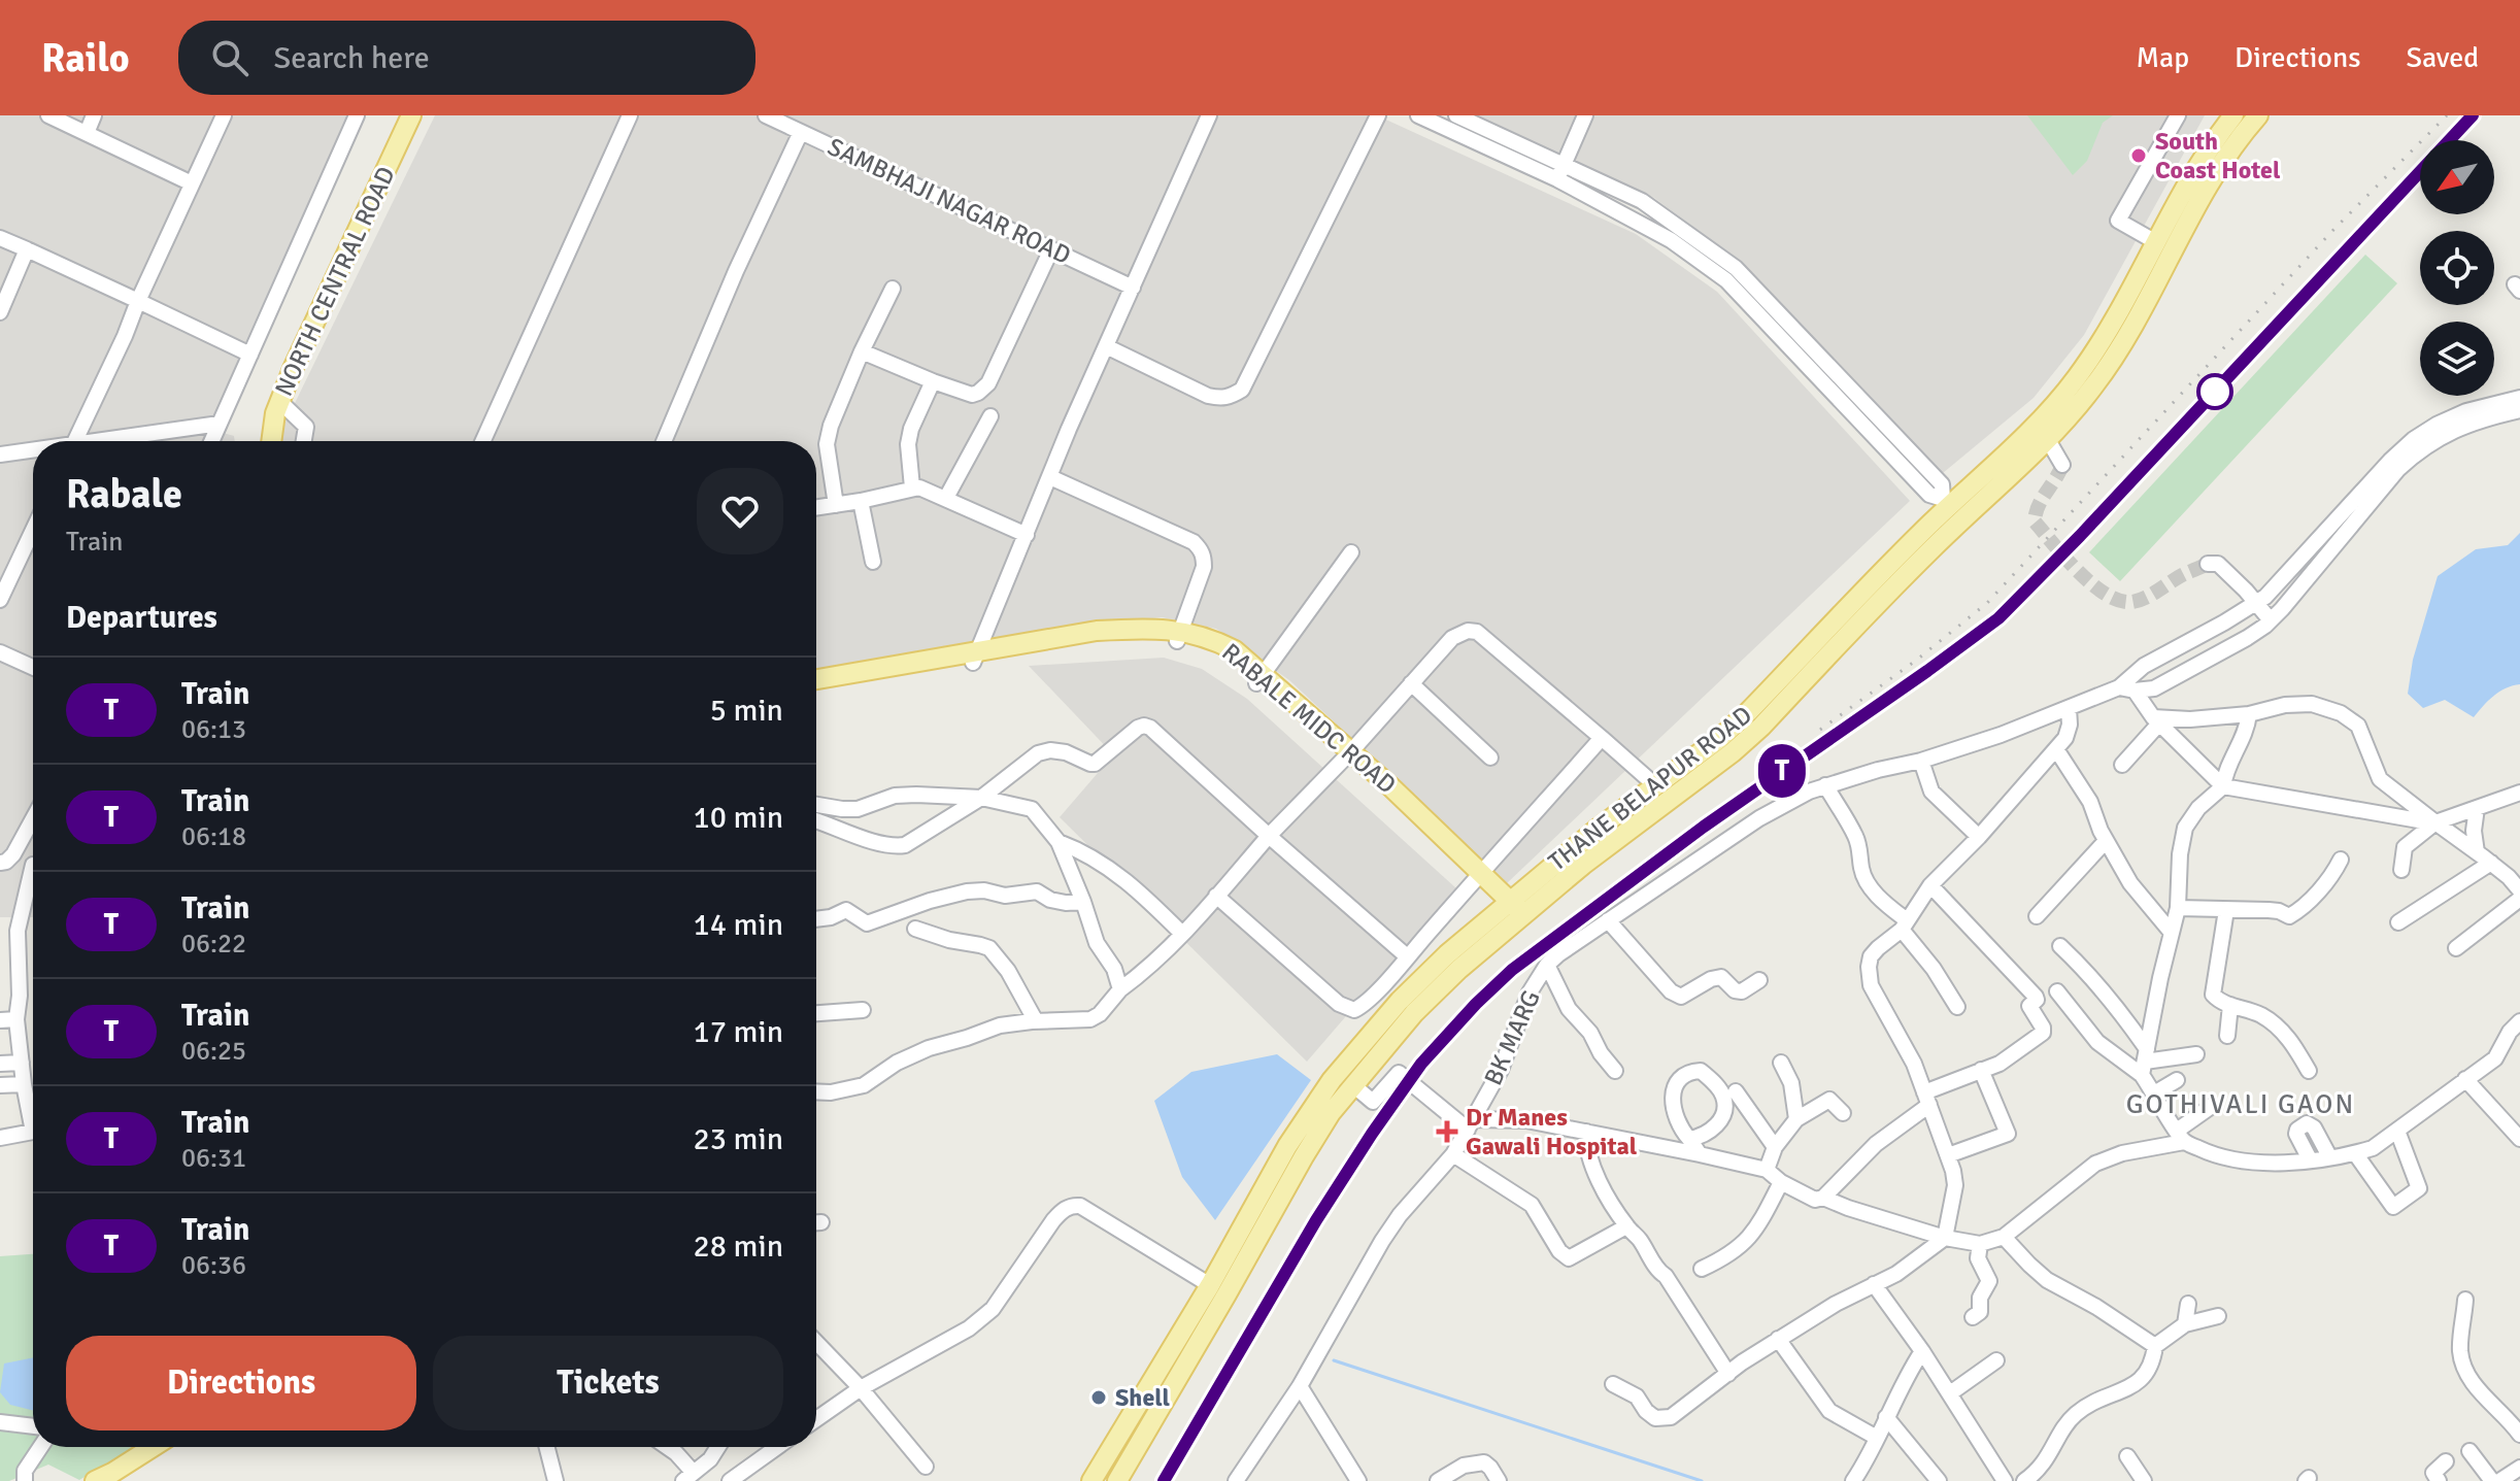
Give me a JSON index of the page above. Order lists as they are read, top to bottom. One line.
{"streets":{"main road":["NORTH CENTRAL ROAD","RABALE MIDC ROAD","THANE BELAPUR ROAD"],"street":["SAMBHAJI NAGAR ROAD","BK MARG"]},"crossings":[["RABALE MIDC ROAD","THANE BELAPUR ROAD"]],"districts":["GOTHIVALI GAON"],"places":{"other":["South Coast Hotel","Shell"],"health":["Dr Manes Gawali Hospital"]},"north":"bottom left","page":{"header":"Railo","search":"Search here","nav":["Map","Directions","Saved"],"on_map":"T","heading":[["Rabale","Train"],"Departures"],"list":[{"mark":"T","name":"Train","note":"06:13","value":"5 min"},{"mark":"T","name":"Train","note":"06:18","value":"10 min"},{"mark":"T","name":"Train","note":"06:22","value":"14 min"},{"mark":"T","name":"Train","note":"06:25","value":"17 min"},{"mark":"T","name":"Train","note":"06:31","value":"23 min"},{"mark":"T","name":"Train","note":"06:36","value":"28 min"}],"buttons":["Directions","Tickets"]}}
